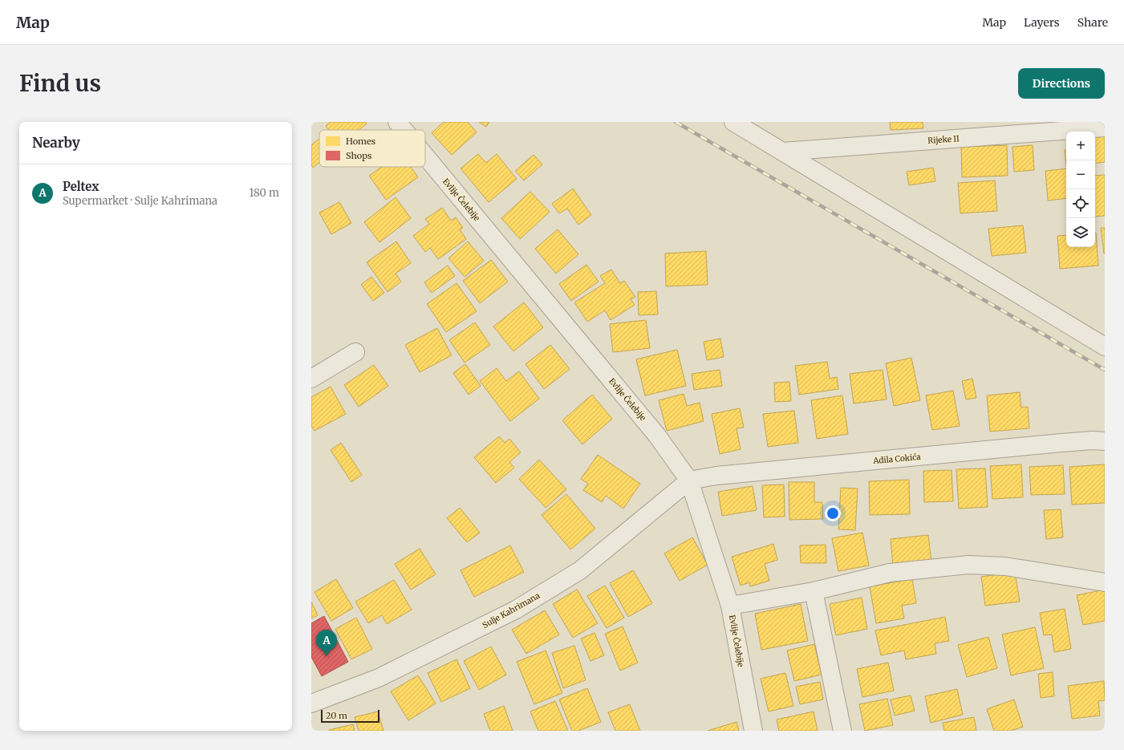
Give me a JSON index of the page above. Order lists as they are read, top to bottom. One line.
{"streets":{"street":["Rijeke II","Evlije Čelebije","Adila Cokića","Sulje Kahrimana"]},"crossings":[["Evlije Čelebije","Adila Cokića"],["Evlije Čelebije","Sulje Kahrimana"],["Adila Cokića","Sulje Kahrimana"]],"legend":["Homes","Shops"],"scale_bar":"20 m","page":{"header":"Map","nav":["Map","Layers","Share"],"buttons":"Directions","title":"Find us","heading":"Nearby","map_buttons":["+","−"],"list":[{"mark":"A","name":"Peltex","note":"Supermarket · Sulje Kahrimana","value":"180 m"}],"pins":"A","scale":"20 m"}}
